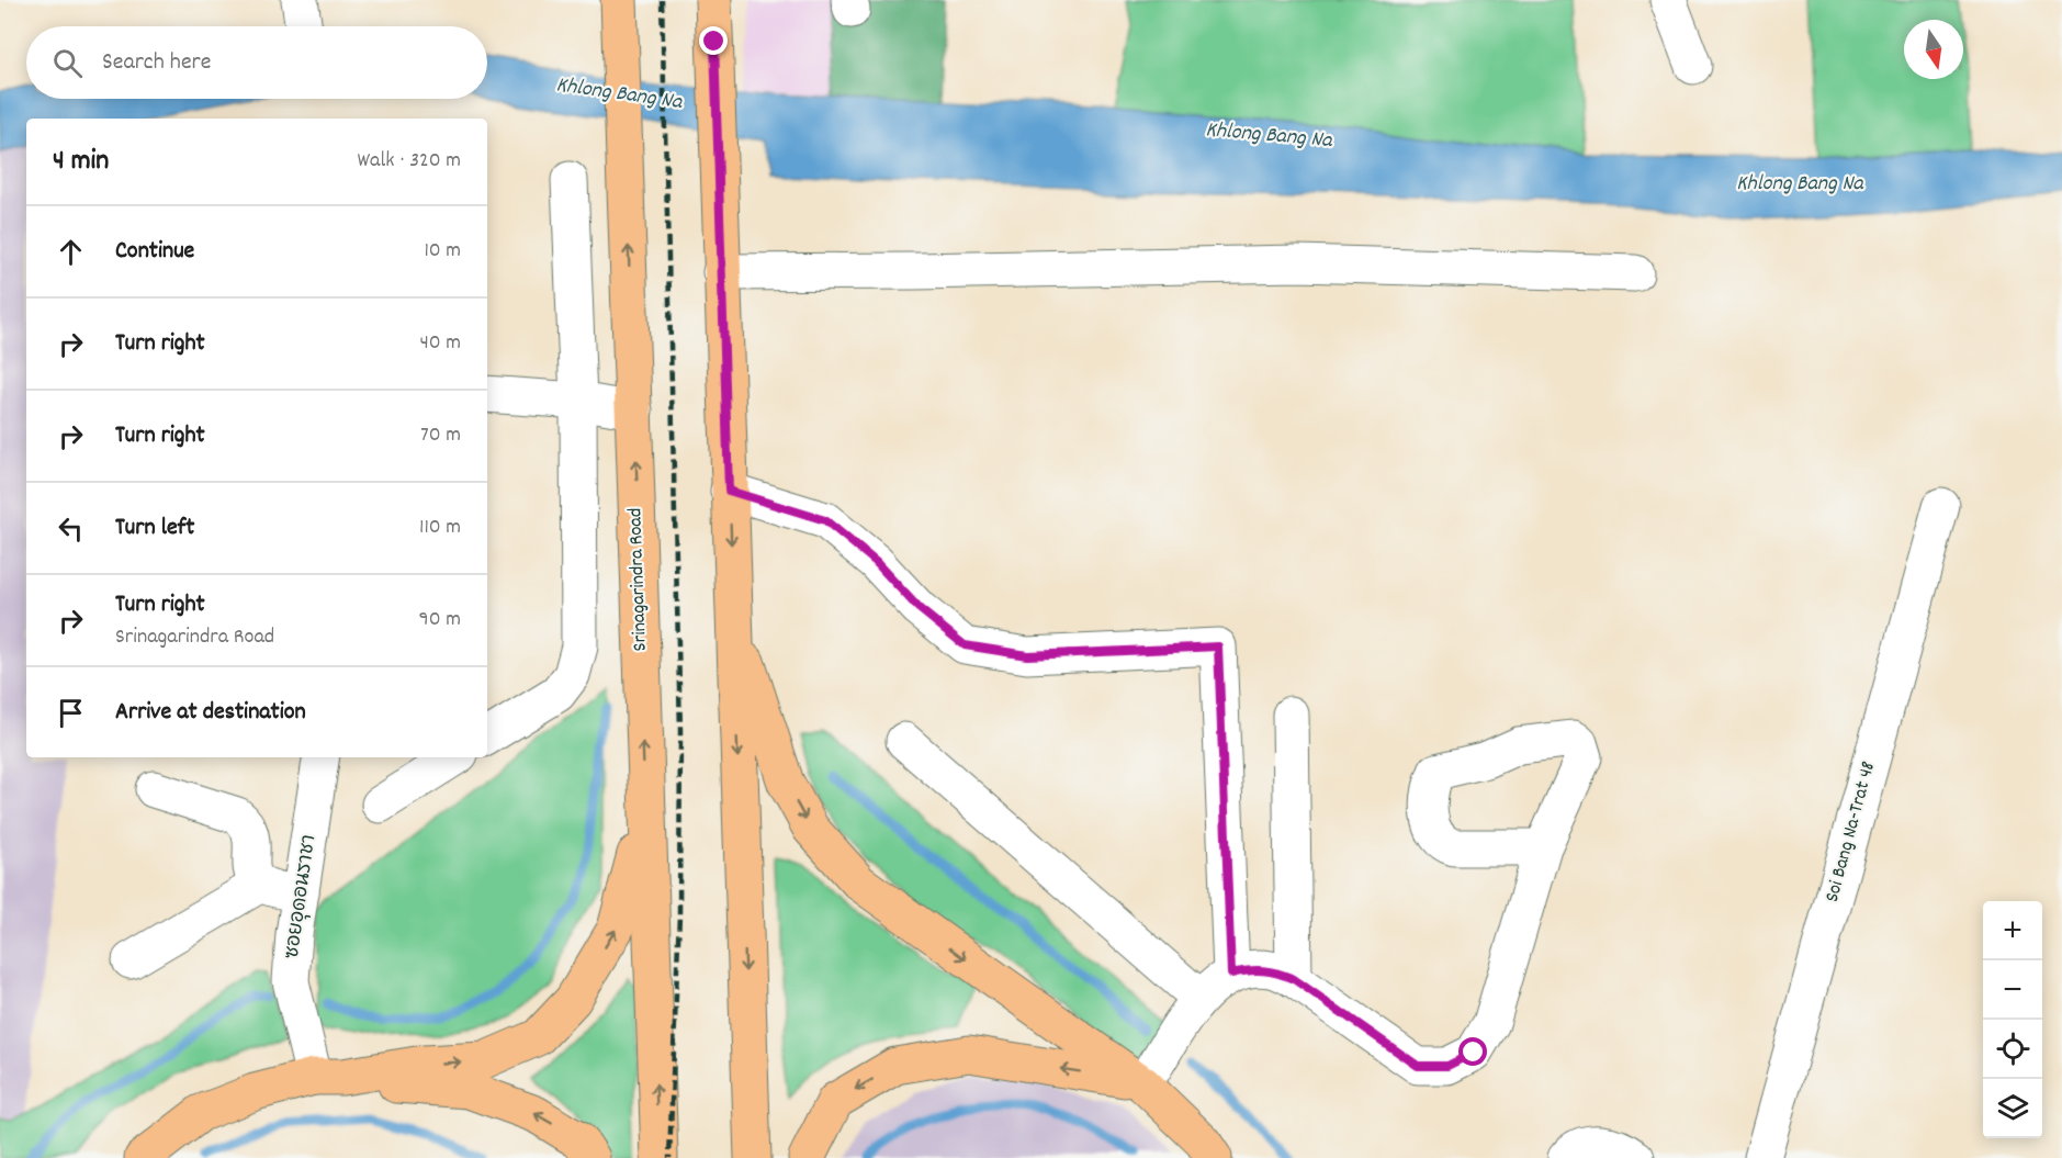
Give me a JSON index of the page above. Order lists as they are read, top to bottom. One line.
{"streets":{"main road":["Srinagarindra Road"],"street":["Soi Bang Na-Trat 48","ซอยอุดอนราชา"]},"water":["Khlong Bang Na"],"north":"bottom","page":{"search":"Search here","heading":["4 min","Walk · 320 m"],"list":[["Continue","10 m"],["Turn right","40 m"],["Turn right","70 m"],["Turn left","110 m"],["Turn right","Srinagarindra Road","90 m"],"Arrive at destination"],"map_buttons":["+","−"]}}
